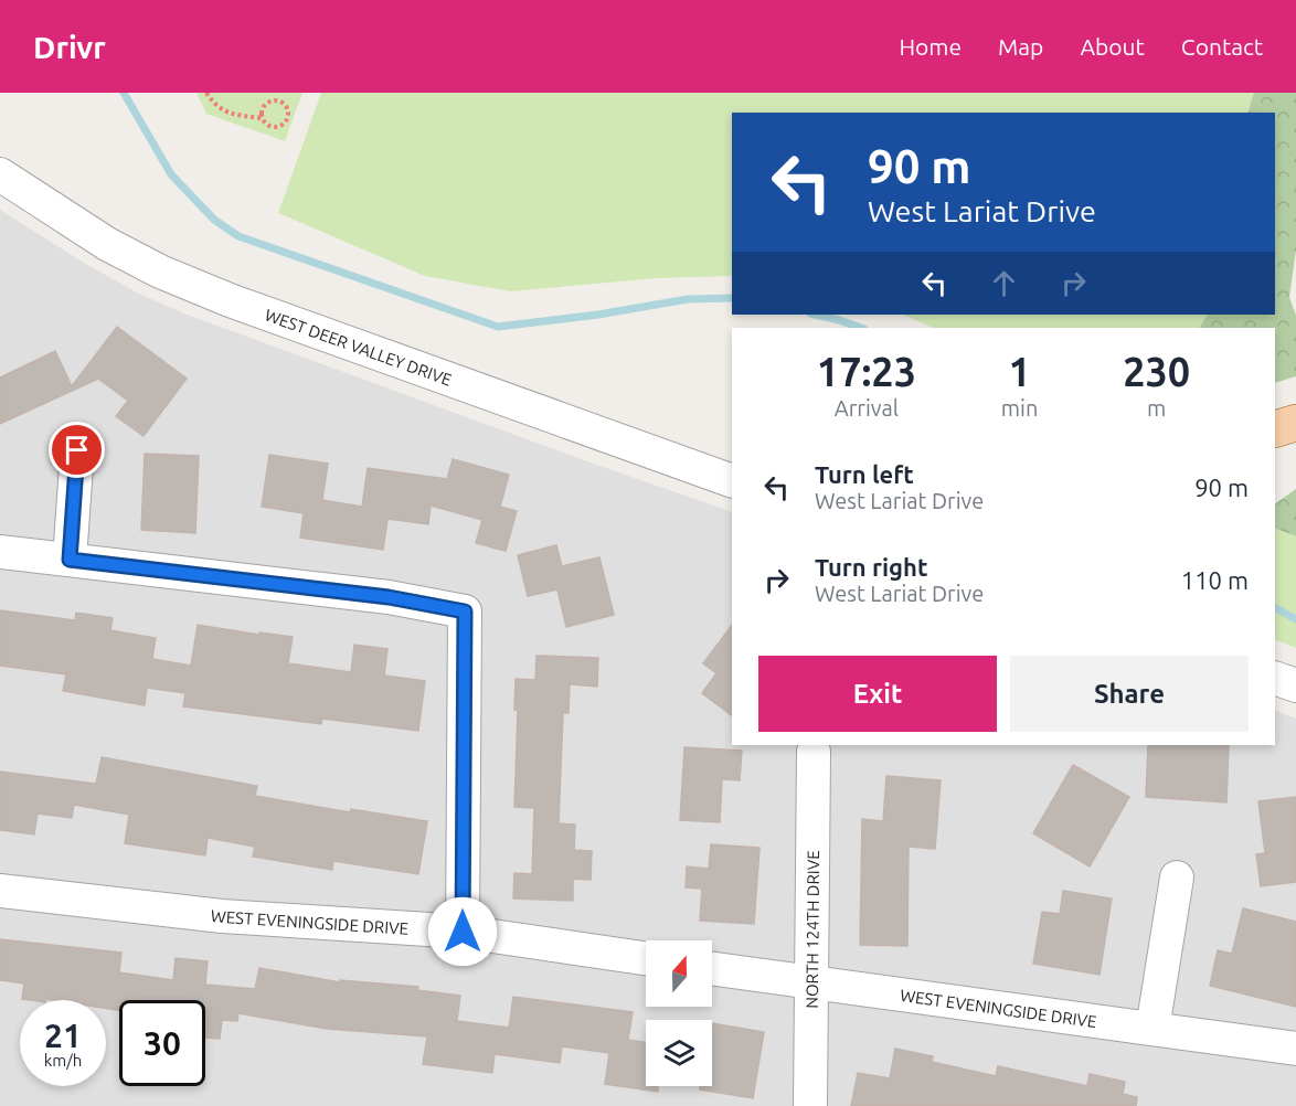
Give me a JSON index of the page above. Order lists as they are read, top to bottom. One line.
{"streets":{"street":["WEST DEER VALLEY DRIVE","WEST EVENINGSIDE DRIVE","NORTH 124TH DRIVE"]},"crossings":[["WEST EVENINGSIDE DRIVE","NORTH 124TH DRIVE"]],"north":"top","page":{"header":"Drivr","nav":["Home","Map","About","Contact"],"turn":["90 m","West Lariat Drive"],"eta":["17:23","Arrival","1","min","230","m"],"list":[{"name":"Turn left","note":"West Lariat Drive","value":"90 m"},{"name":"Turn right","note":"West Lariat Drive","value":"110 m"}],"buttons":["Exit","Share"],"speed":"21 km/h","limit":"30"}}
